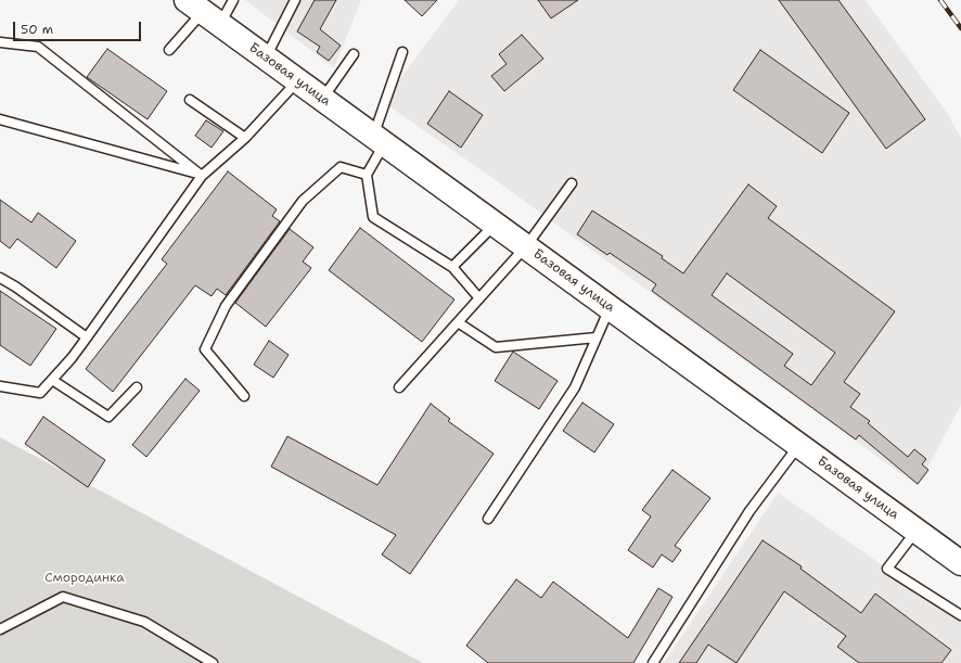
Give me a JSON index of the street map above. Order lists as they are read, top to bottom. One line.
{"streets":{"main road":["Базовая улица"]},"parks":["Смородинка"],"scale_bar":"50 m"}
